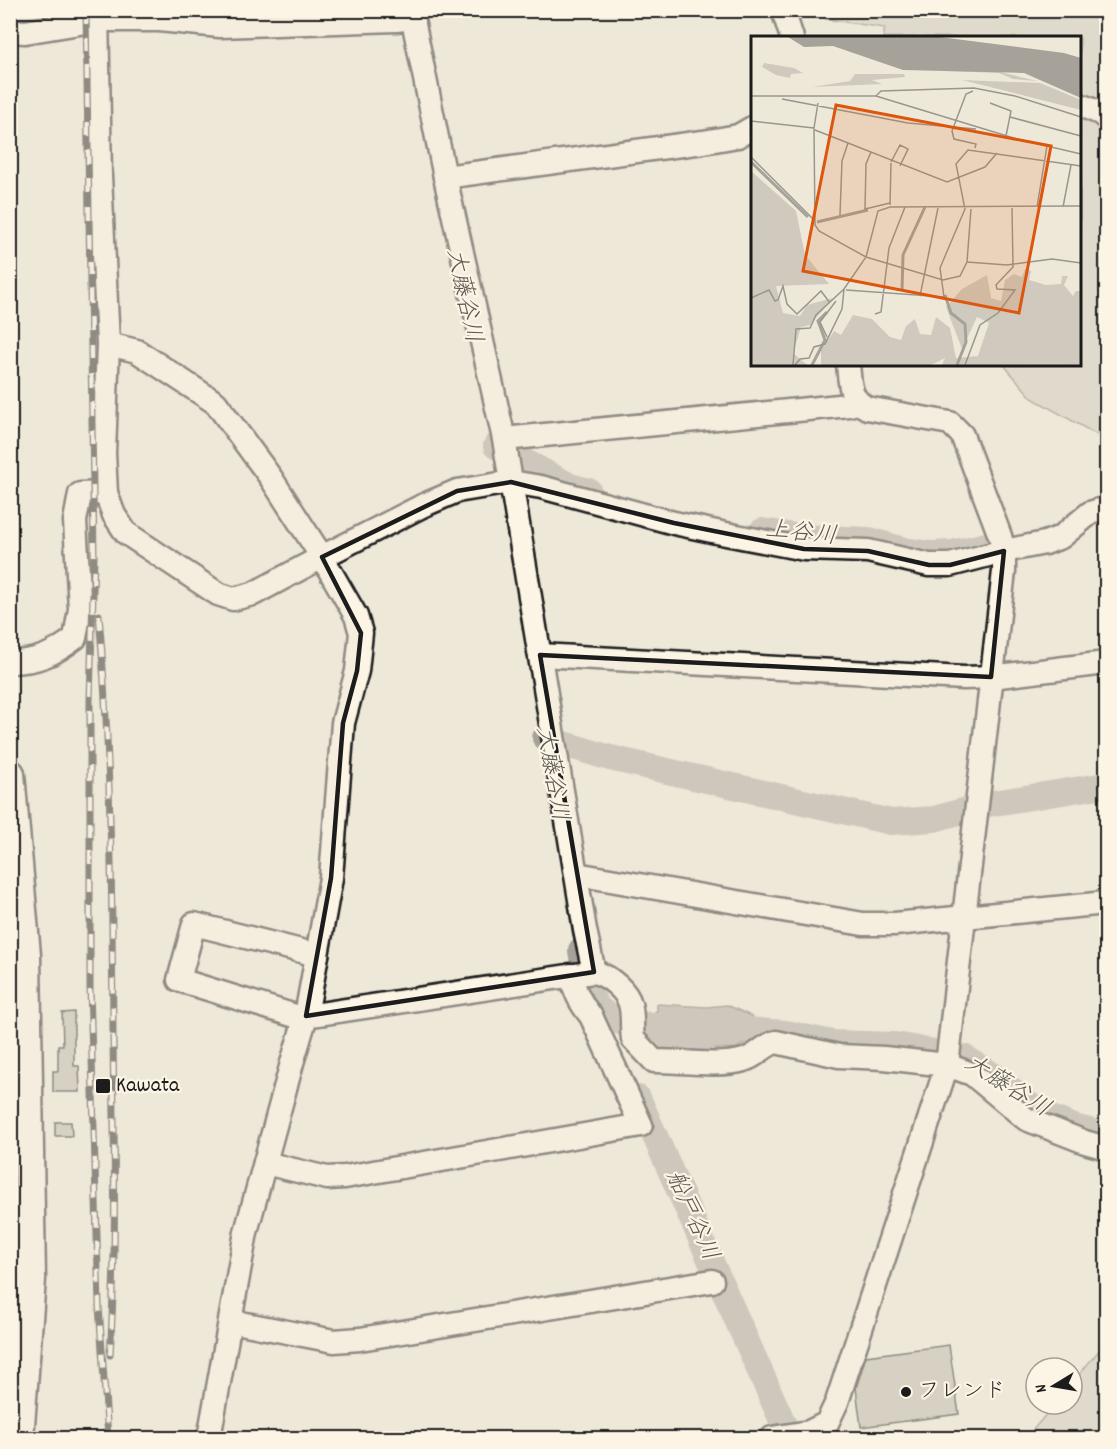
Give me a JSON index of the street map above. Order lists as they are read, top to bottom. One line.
{"water":["大藤谷川","上谷川","船戸谷川"],"places":{"transit":["Kawata"],"other":["フレンド"]},"north":"left"}
